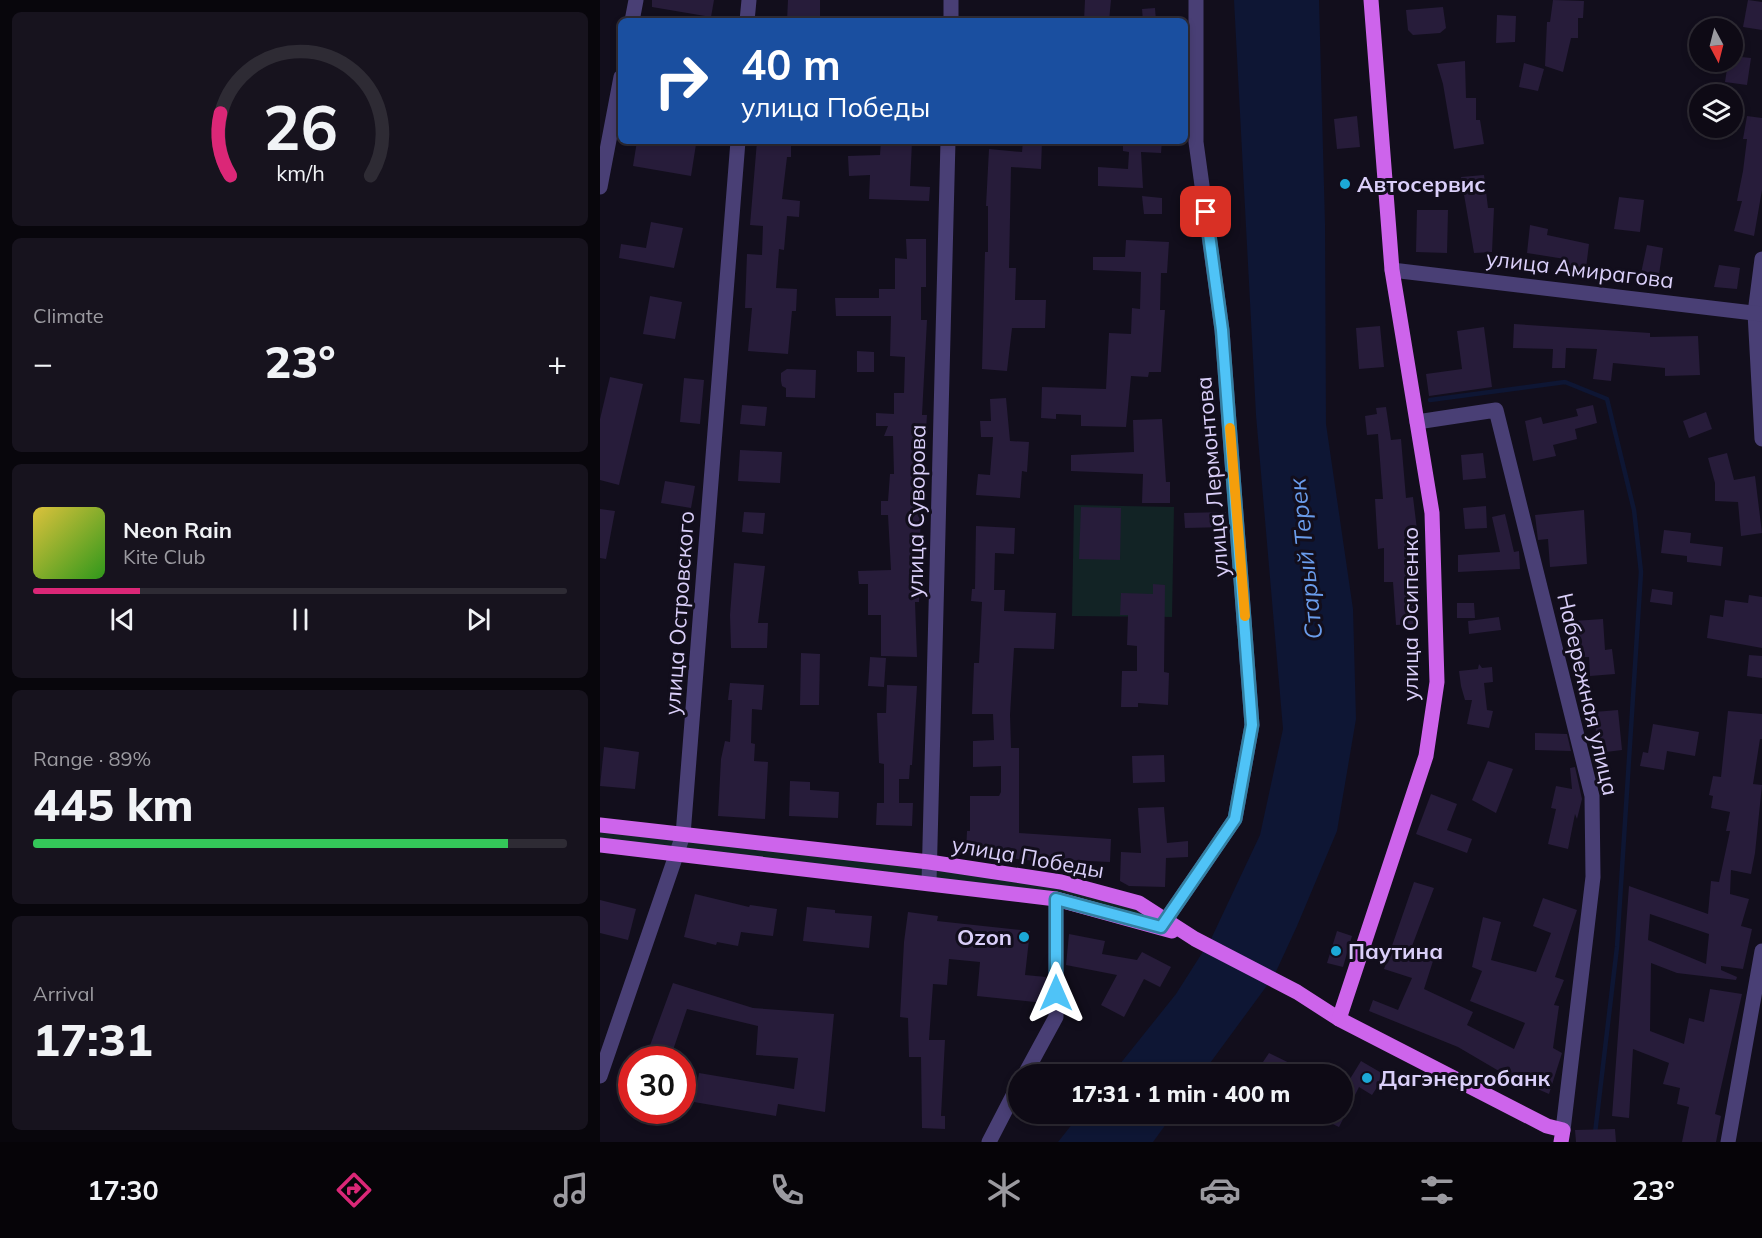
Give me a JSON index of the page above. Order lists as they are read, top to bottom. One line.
{"streets":{"main road":["улица Осипенко","улица Победы"],"street":["улица Амирагова","улица Лермонтова","улица Суворова","улица Островского","Набережная улица"]},"crossings":[["улица Амирагова","улица Осипенко"],["улица Лермонтова","улица Победы"],["улица Суворова","улица Победы"],["улица Островского","улица Победы"],["улица Осипенко","Набережная улица"],["улица Осипенко","улица Победы"],["Набережная улица","улица Победы"]],"water":["Старый Терек"],"places":["Автосервис","Ozon","Паутина","Дагэнергобанк"],"north":"bottom","page":{"turn":["40 m","улица Победы"],"tile":["Climate",["Range · 89%","445 km"],["Arrival","17:31"]],"heat":["−","23°","+"],"song":["Neon Rain","Kite Club"],"limit":"30","trip":"17:31 · 1 min · 400 m","tabs":["17:30","23°"],"gauge":["26","km/h"]}}
